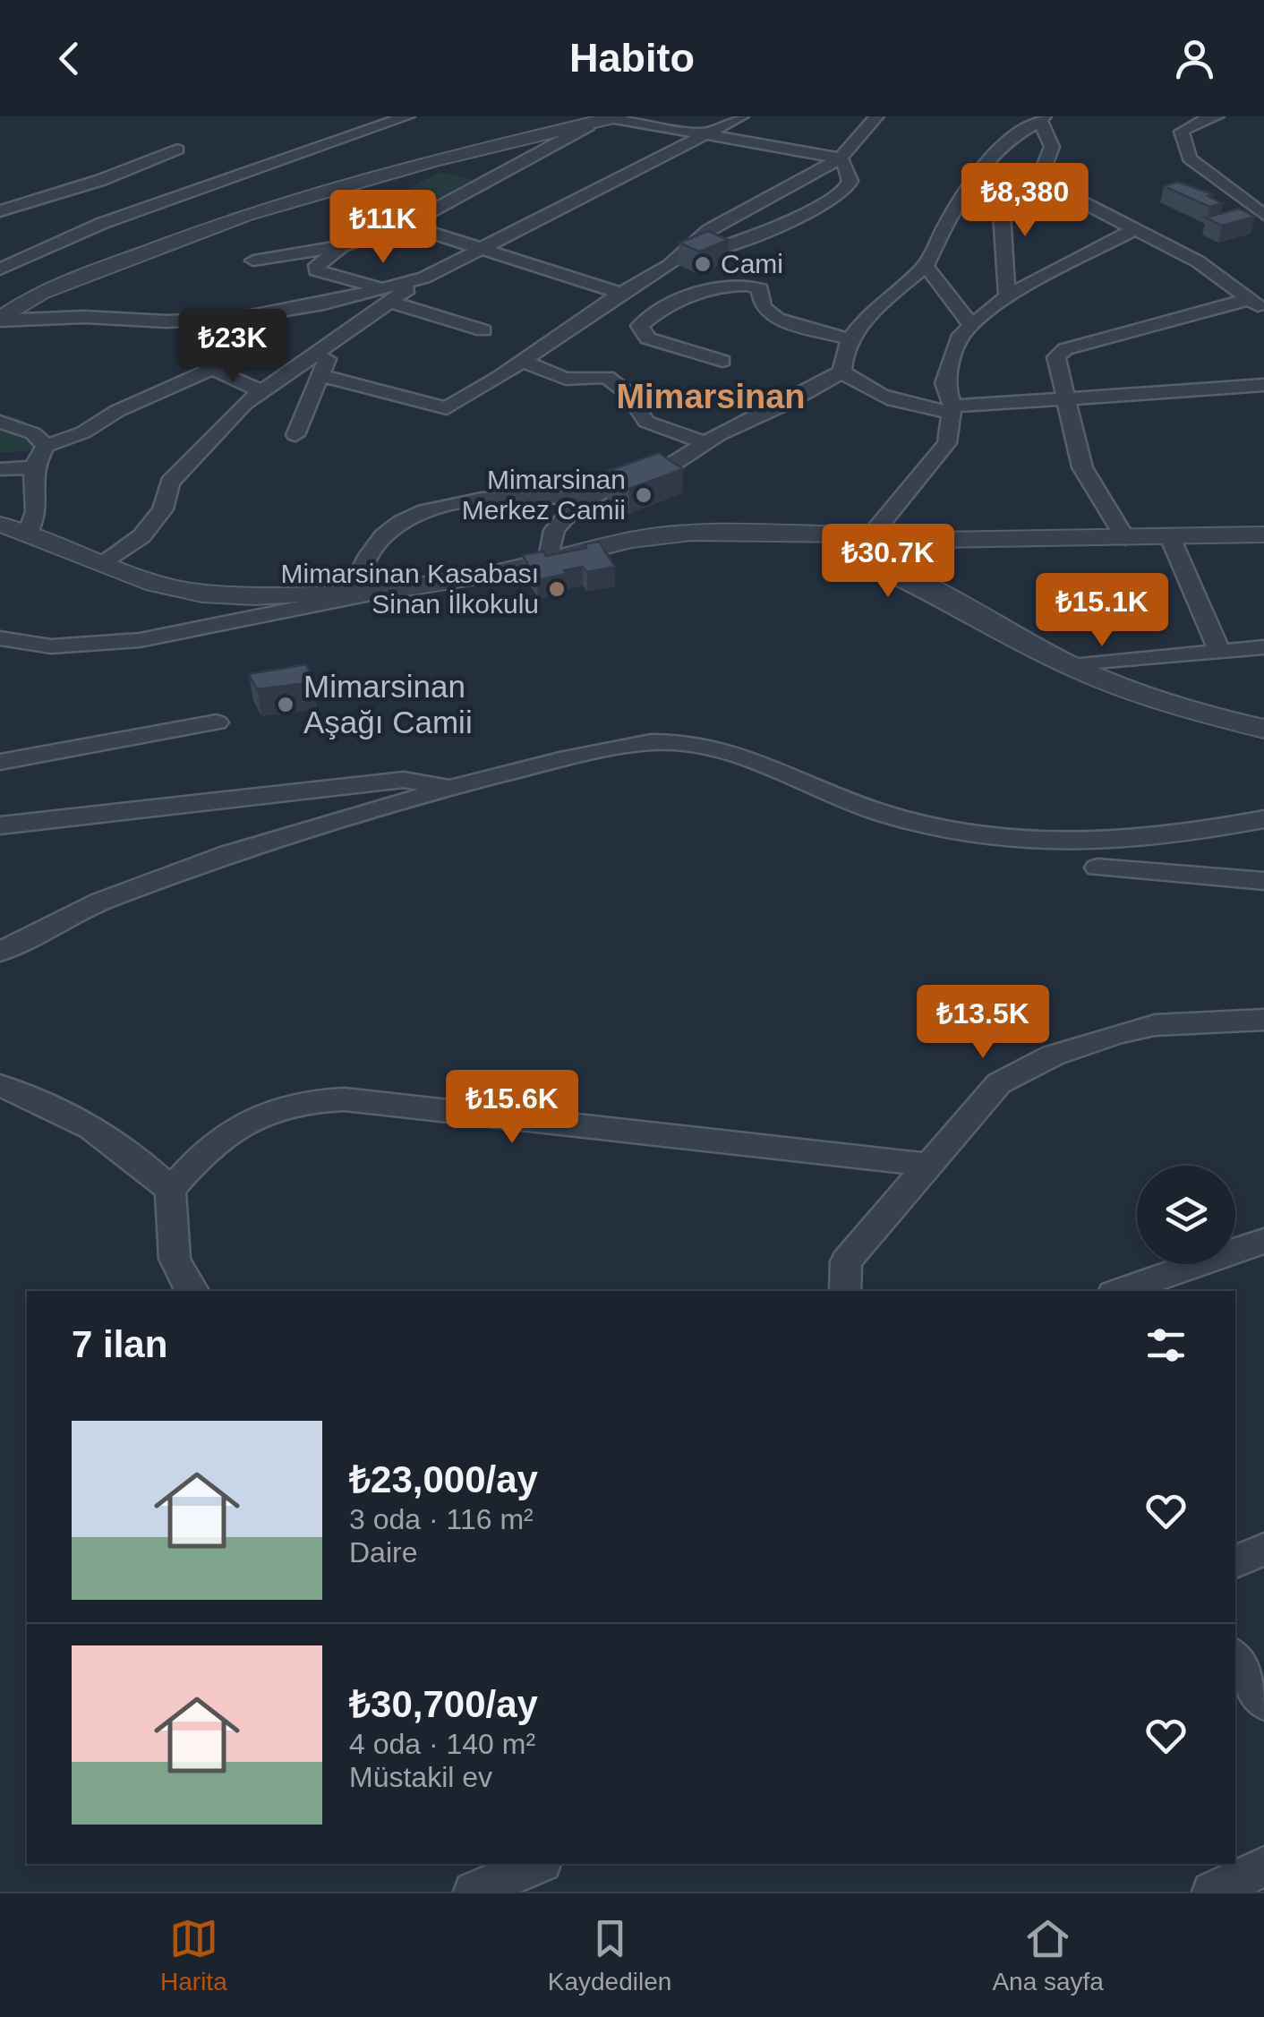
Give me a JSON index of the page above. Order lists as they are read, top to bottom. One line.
{"districts":["Mimarsinan"],"places":["Cami","Mimarsinan Merkez Camii","Mimarsinan Kasabası Sinan İlkokulu","Mimarsinan Aşağı Camii"],"page":{"header":"Habito","price":["₺8,380","₺11K","₺23K","₺30.7K","₺15.1K","₺13.5K","₺15.6K"],"heading":"7 ilan","list":[{"name":"₺23,000/ay","note":"3 oda · 116 m² · Daire"},{"name":"₺30,700/ay","note":"4 oda · 140 m² · Müstakil ev"}],"tabs":["Harita","Kaydedilen","Ana sayfa"]}}
